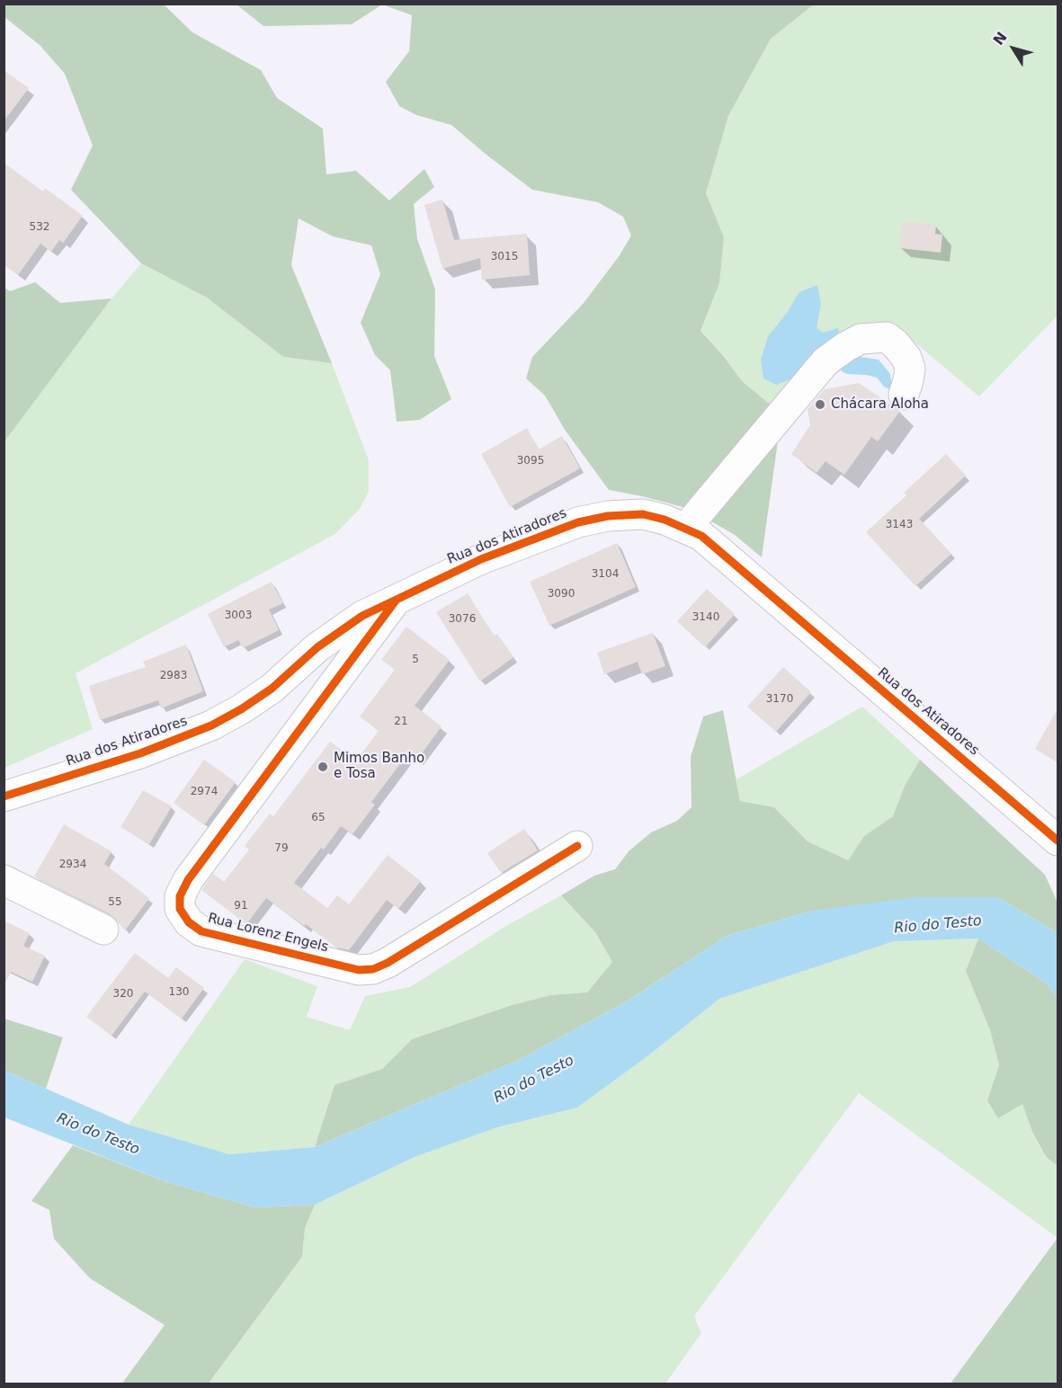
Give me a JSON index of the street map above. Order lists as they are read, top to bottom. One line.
{"streets":{"street":["Rua dos Atiradores","Rua Lorenz Engels"]},"crossings":[["Rua dos Atiradores","Rua Lorenz Engels"]],"water":["Rio do Testo"],"places":["Chácara Aloha","Mimos Banho e Tosa"],"house_numbers":["532","3015","3095","3143","3104","3090","3003","3140","3076","5","2983","3170","21","2974","65","79","2934","55","91","130","320"],"north":"top left"}
